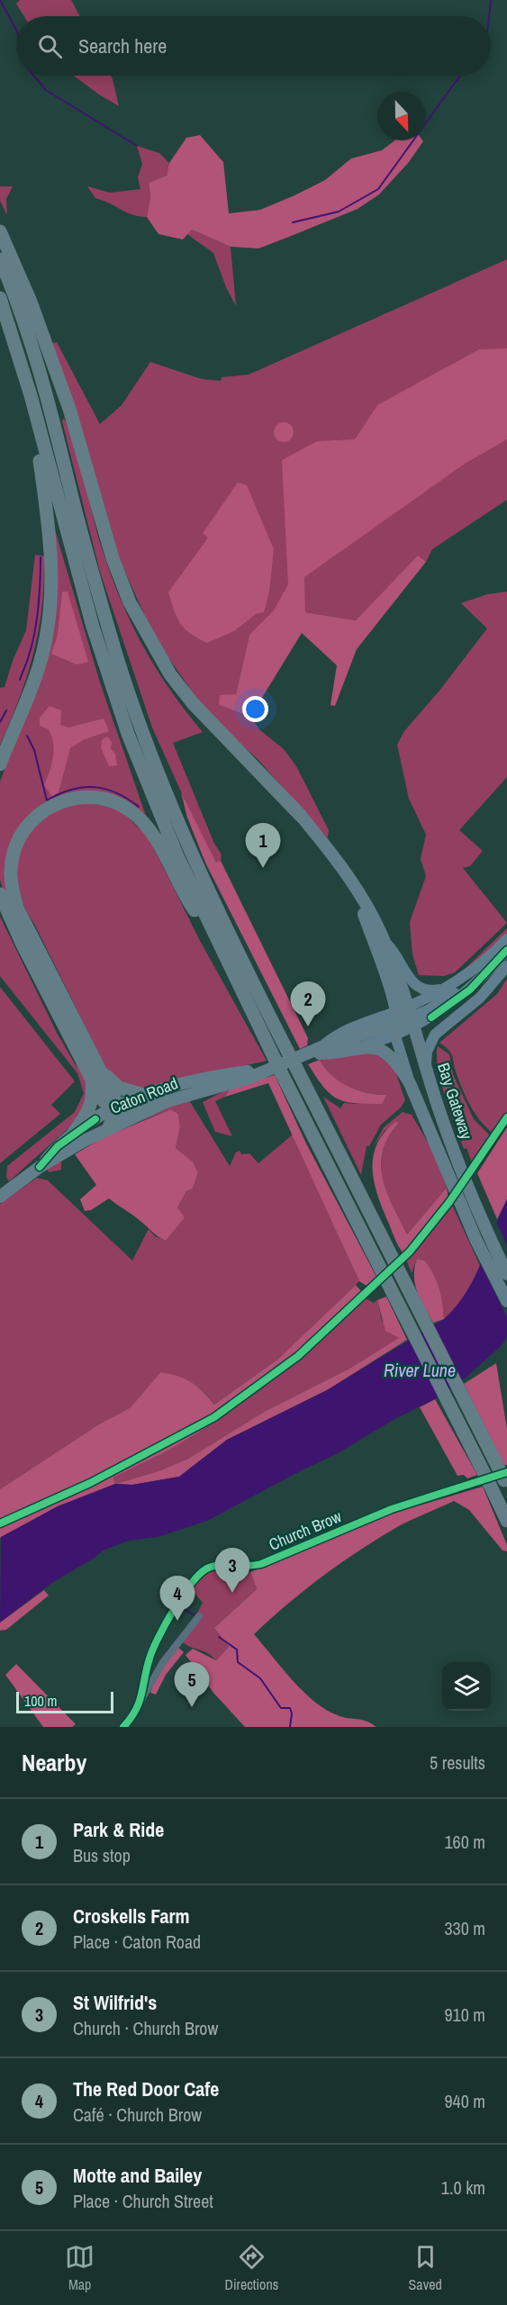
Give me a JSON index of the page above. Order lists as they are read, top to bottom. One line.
{"streets":{"highway":["Caton Road","Bay Gateway"],"street":["Church Brow"]},"crossings":[["Caton Road","Bay Gateway"]],"water":["River Lune"],"scale_bar":"100 m","north":"bottom","page":{"search":"Search here","pins":["1","2","3","4","5"],"scale":"100 m","heading":["Nearby","5 results"],"list":[{"mark":"1","name":"Park & Ride","note":"Bus stop","value":"160 m"},{"mark":"2","name":"Croskells Farm","note":"Place · Caton Road","value":"330 m"},{"mark":"3","name":"St Wilfrid's","note":"Church · Church Brow","value":"910 m"},{"mark":"4","name":"The Red Door Cafe","note":"Café · Church Brow","value":"940 m"},{"mark":"5","name":"Motte and Bailey","note":"Place · Church Street","value":"1.0 km"}],"nav":["Map","Directions","Saved"]}}
